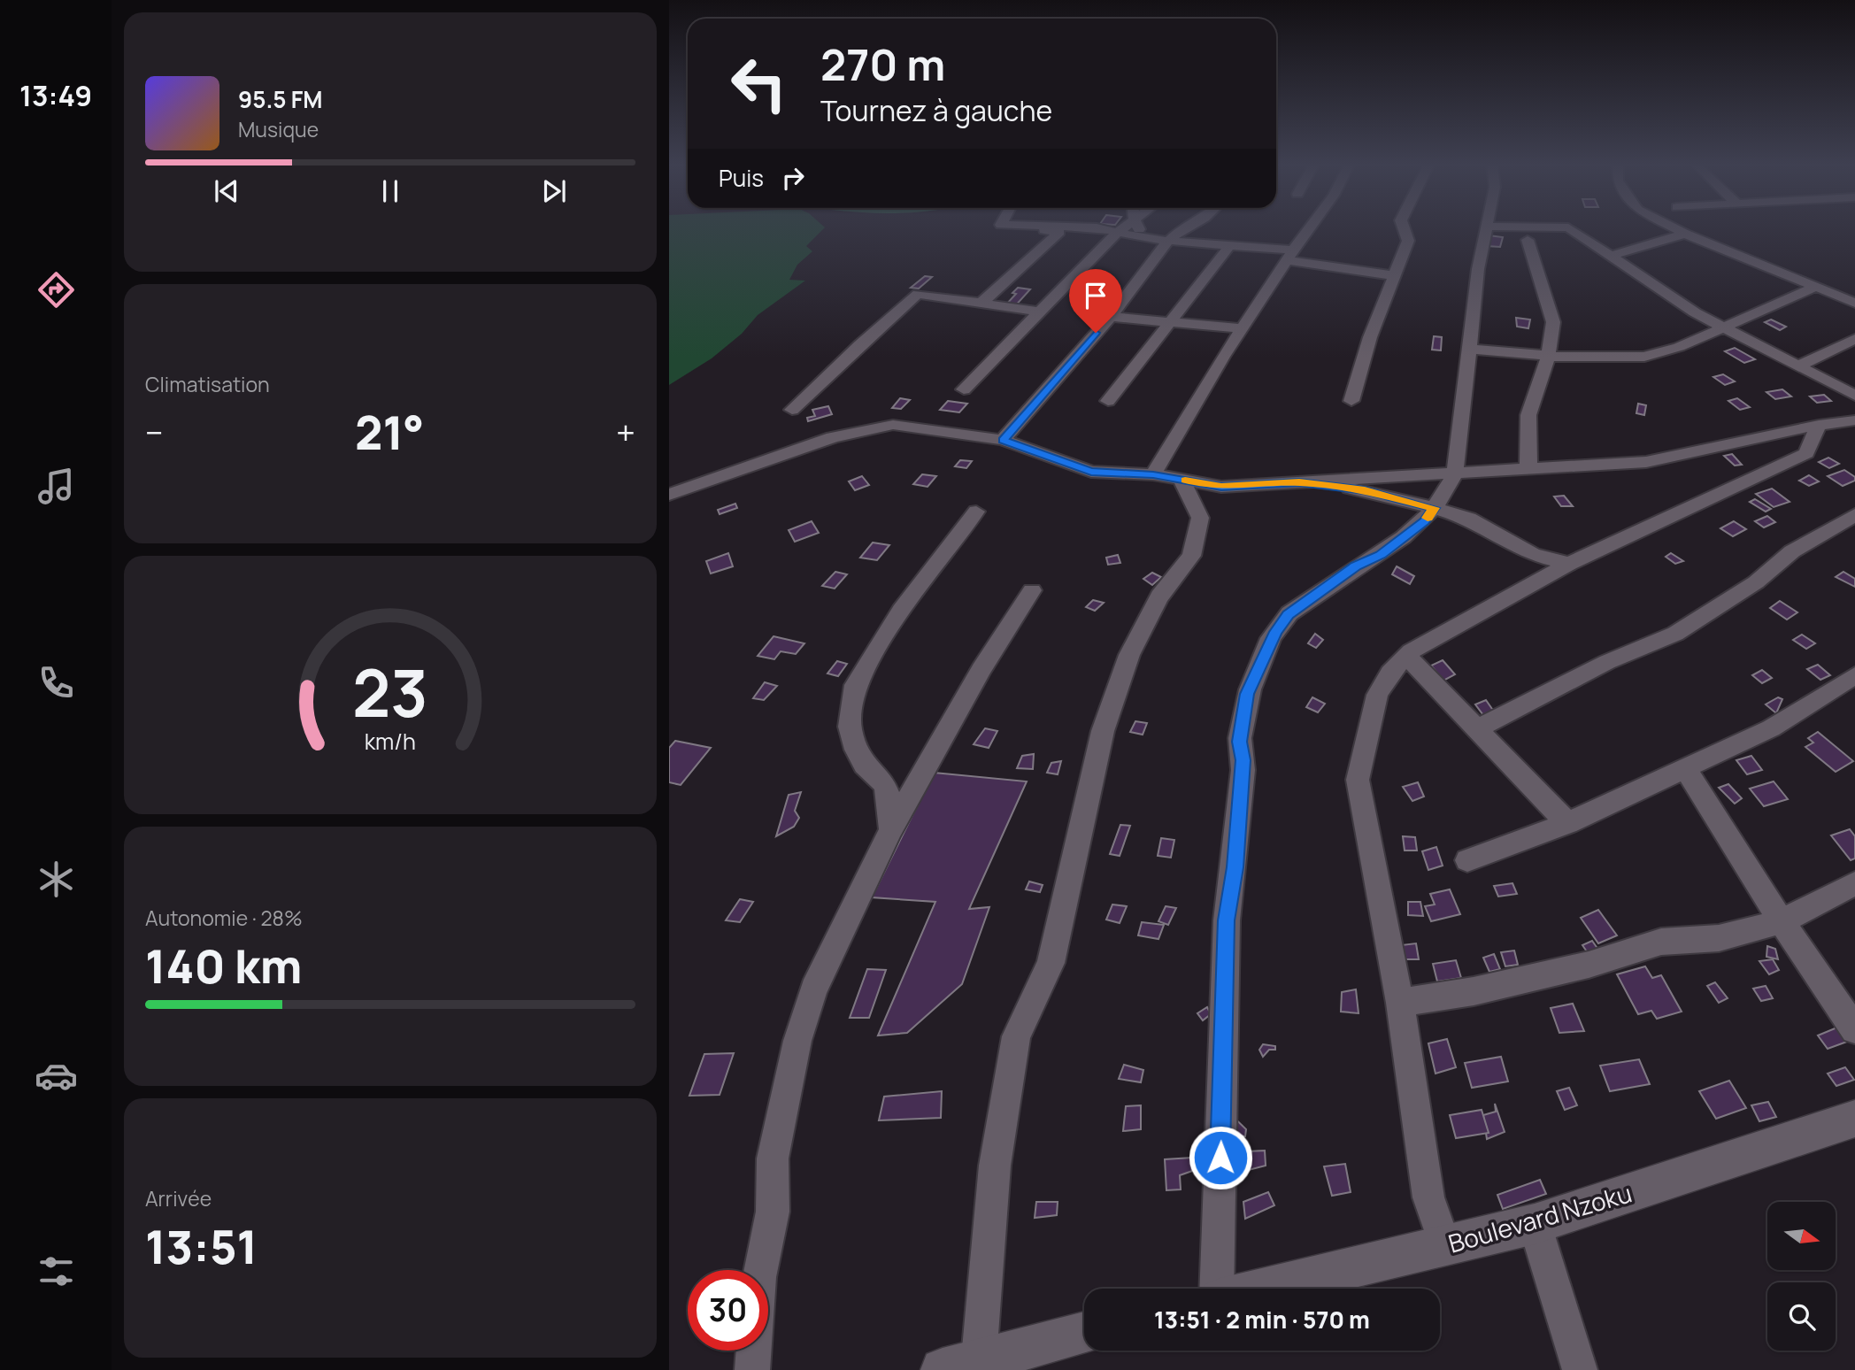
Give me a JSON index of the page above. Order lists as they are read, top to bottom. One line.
{"streets":{"street":["Boulevard Nzoku"]},"north":"right","page":{"tabs":"13:49","turn":["270 m","Tournez à gauche"],"song":["95.5 FM","Musique"],"then":"Puis","tile":["Climatisation",["Autonomie · 28%","140 km"],["Arrivée","13:51"]],"heat":["−","21°","+"],"limit":"30","trip":"13:51 · 2 min · 570 m","gauge":["23","km/h"]}}
